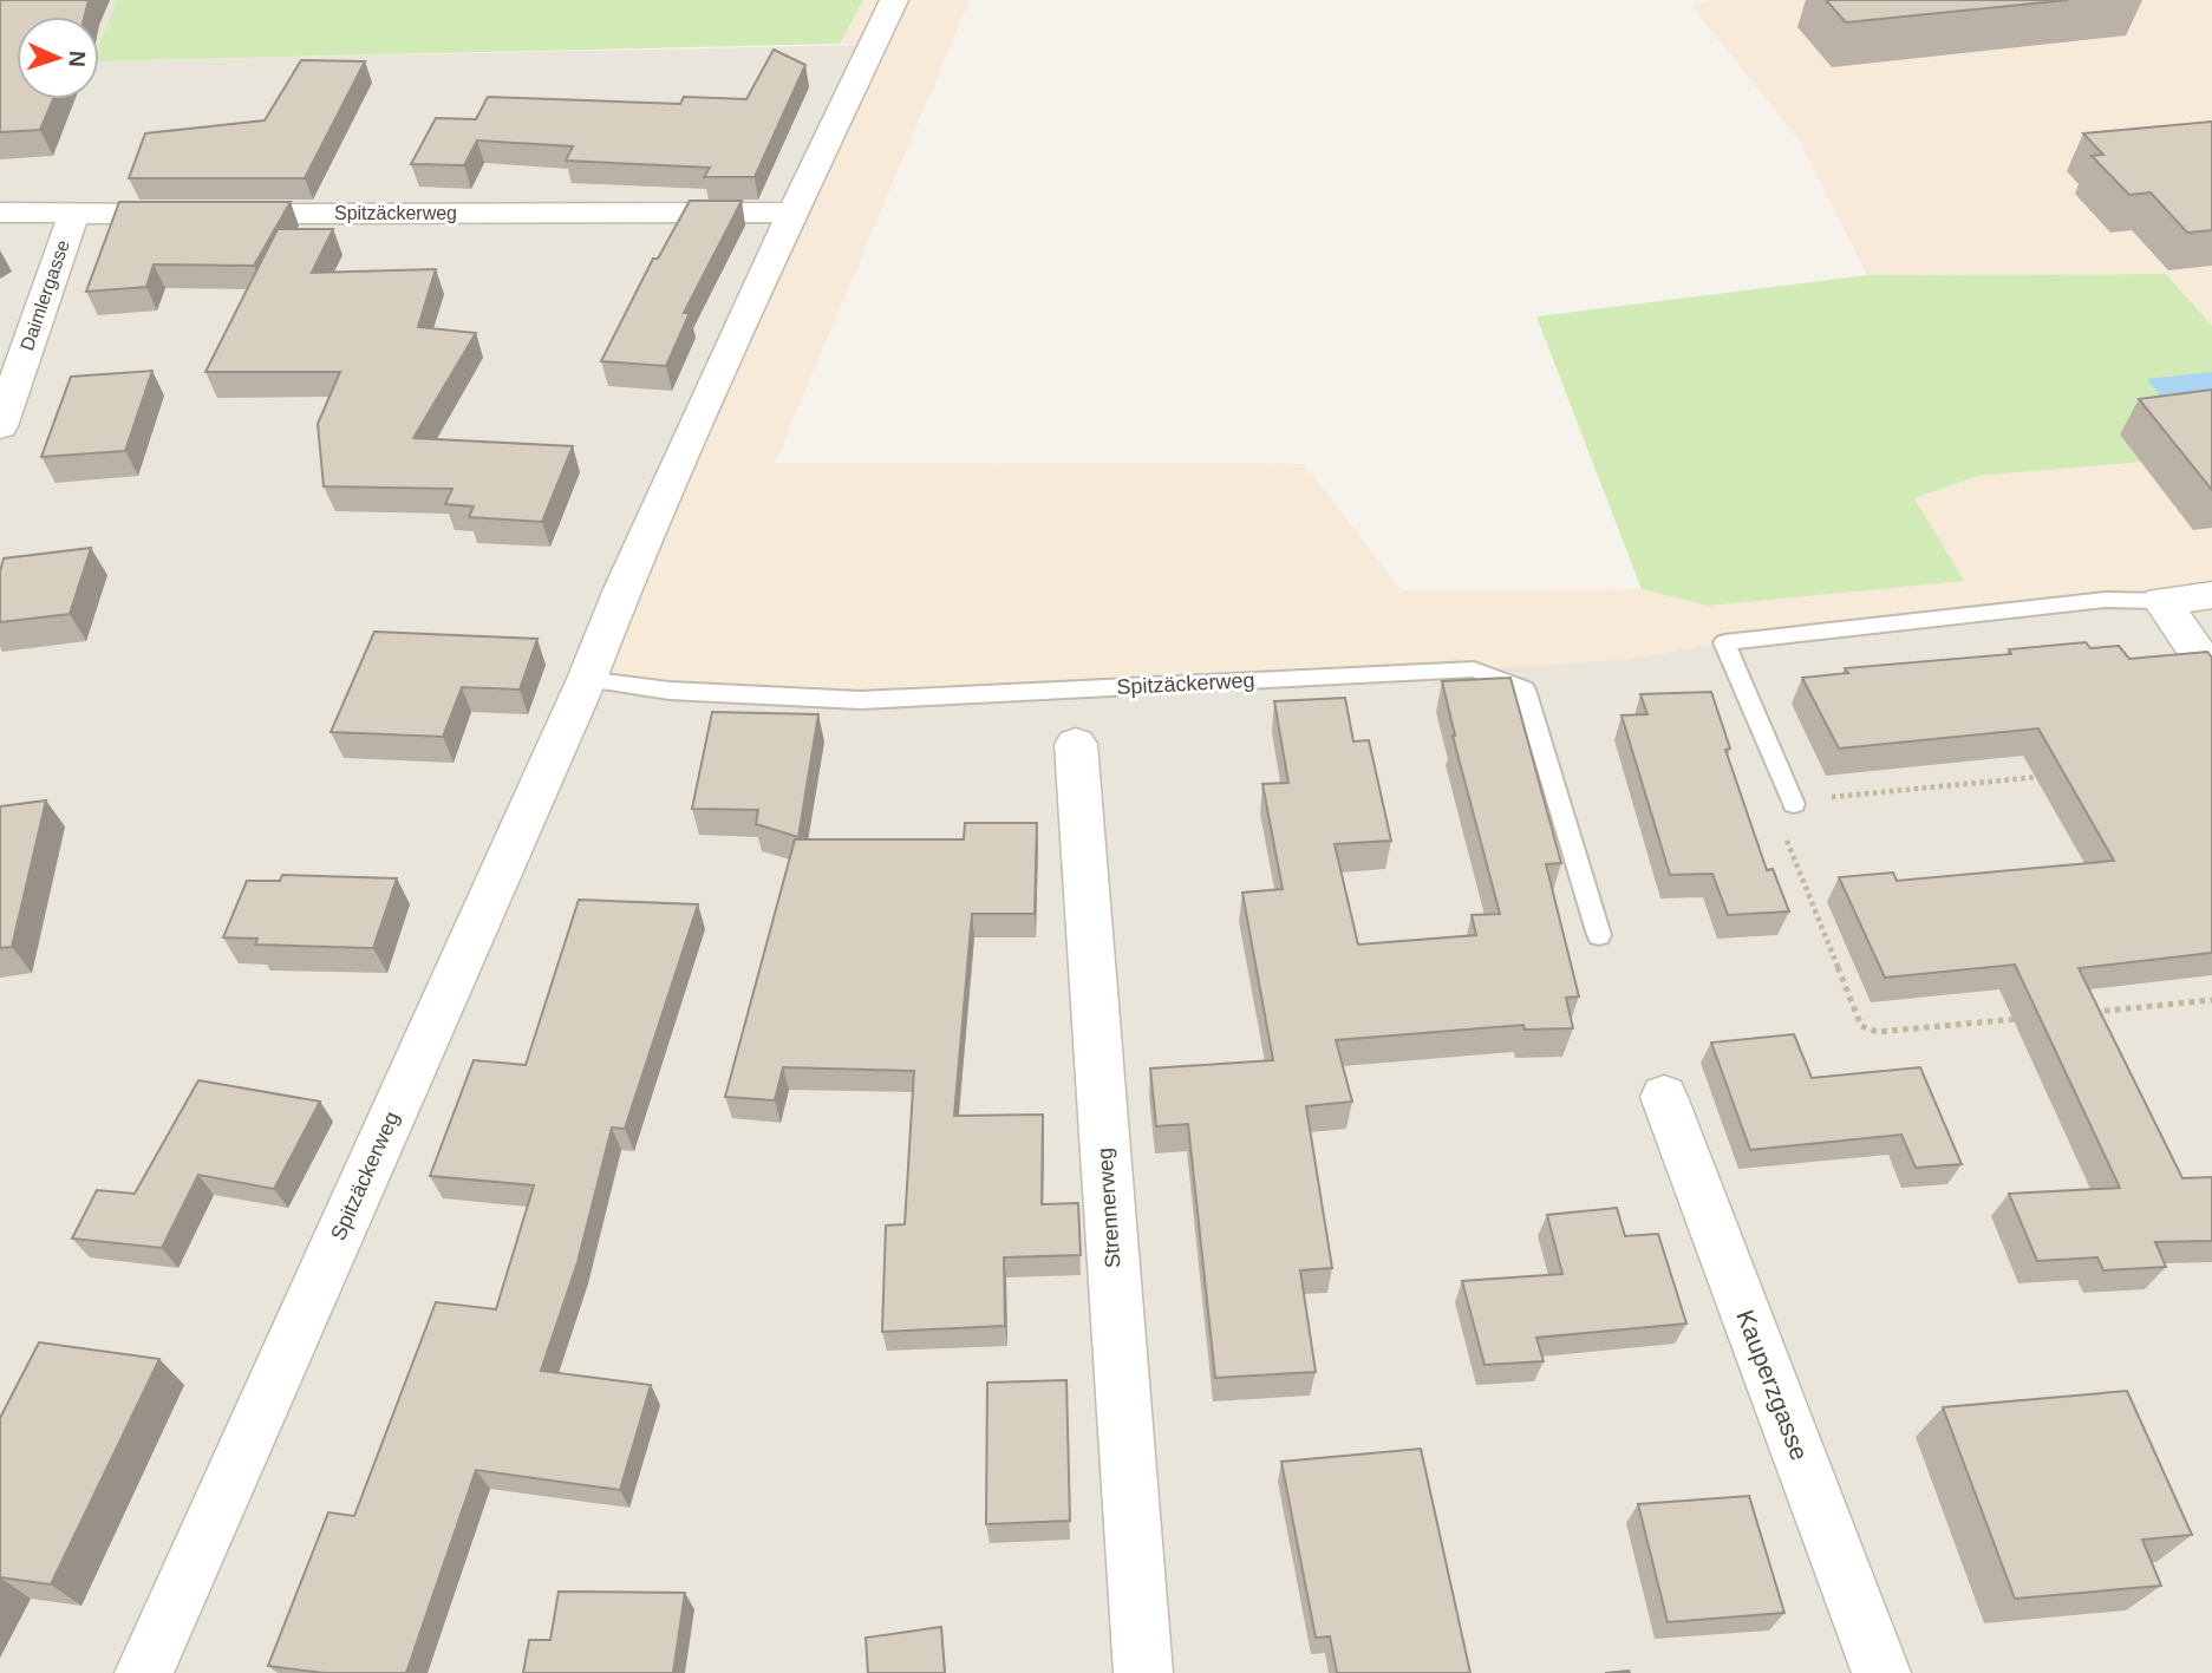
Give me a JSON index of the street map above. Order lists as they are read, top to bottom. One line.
{"streets":{"street":["Spitzäckerweg","Daimlergasse","Strennerweg","Kauperzgasse"]},"crossings":[["Spitzäckerweg","Daimlergasse"]],"north":"right"}
